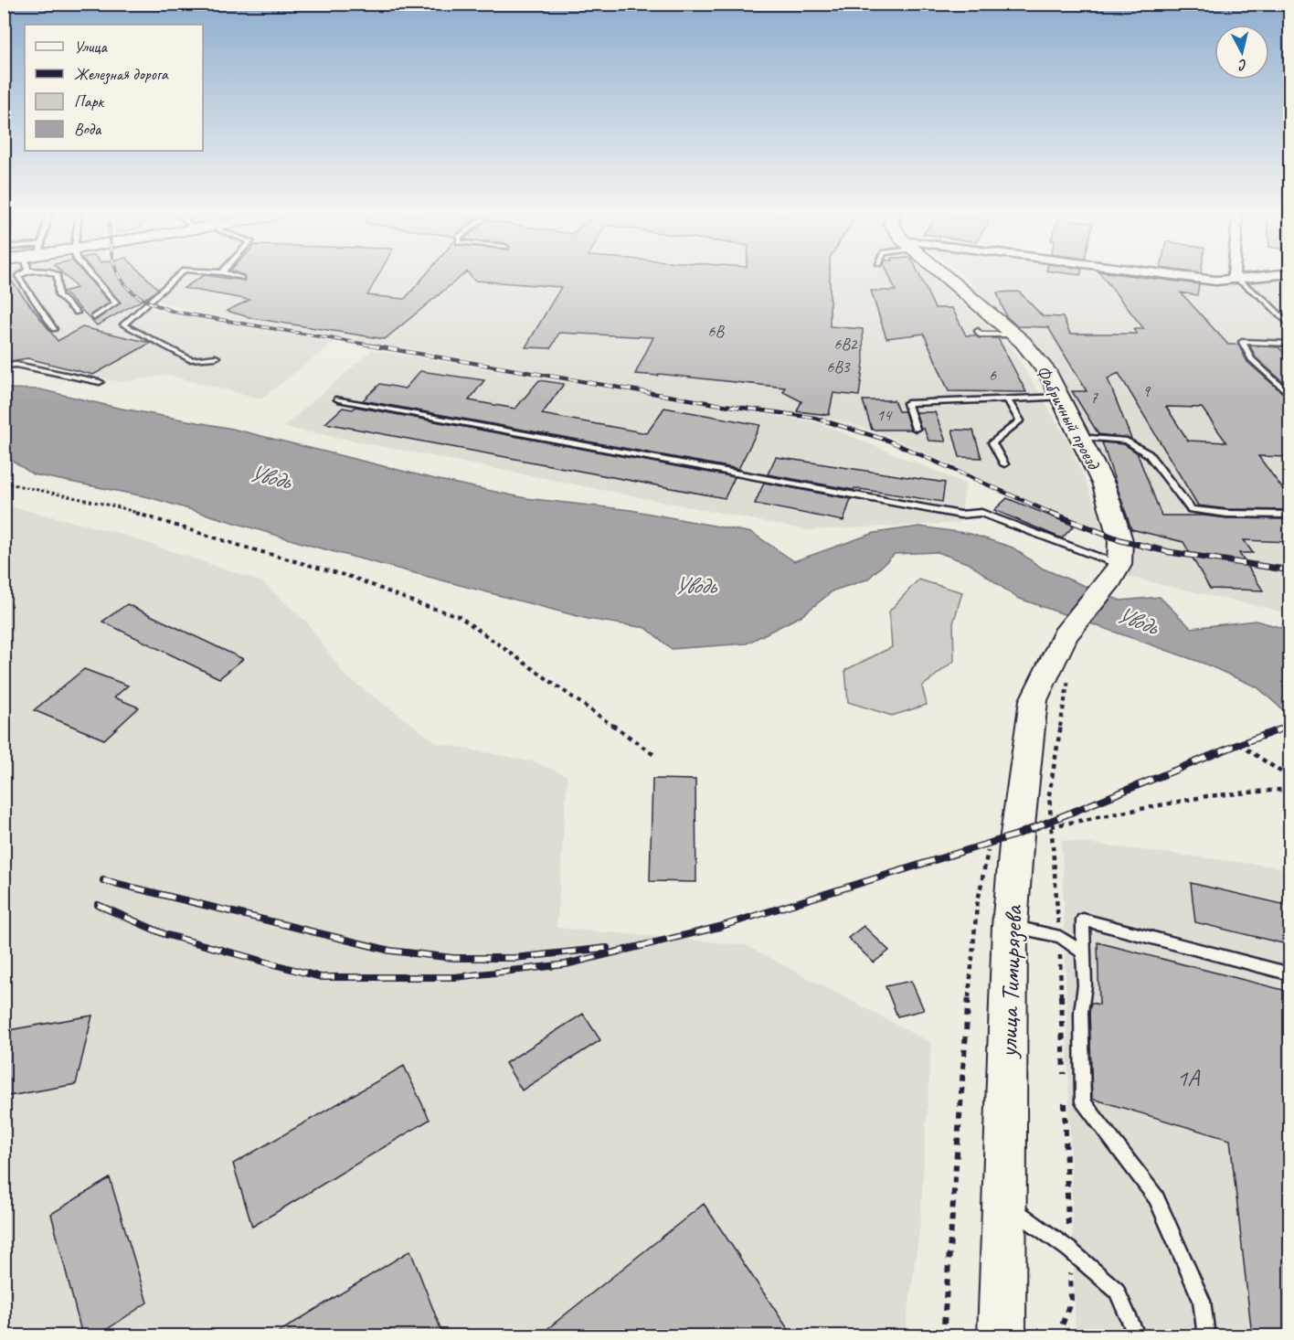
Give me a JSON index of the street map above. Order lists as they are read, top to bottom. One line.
{"streets":{"main road":["Фабричный проезд","улица Тимирязева"]},"crossings":[["Фабричный проезд","улица Тимирязева"]],"water":["Уводь"],"house_numbers":["6В","6В2","6В3","6","9","7","14","1А"],"legend":["Улица","Железная дорога","Парк","Вода"],"north":"bottom"}
